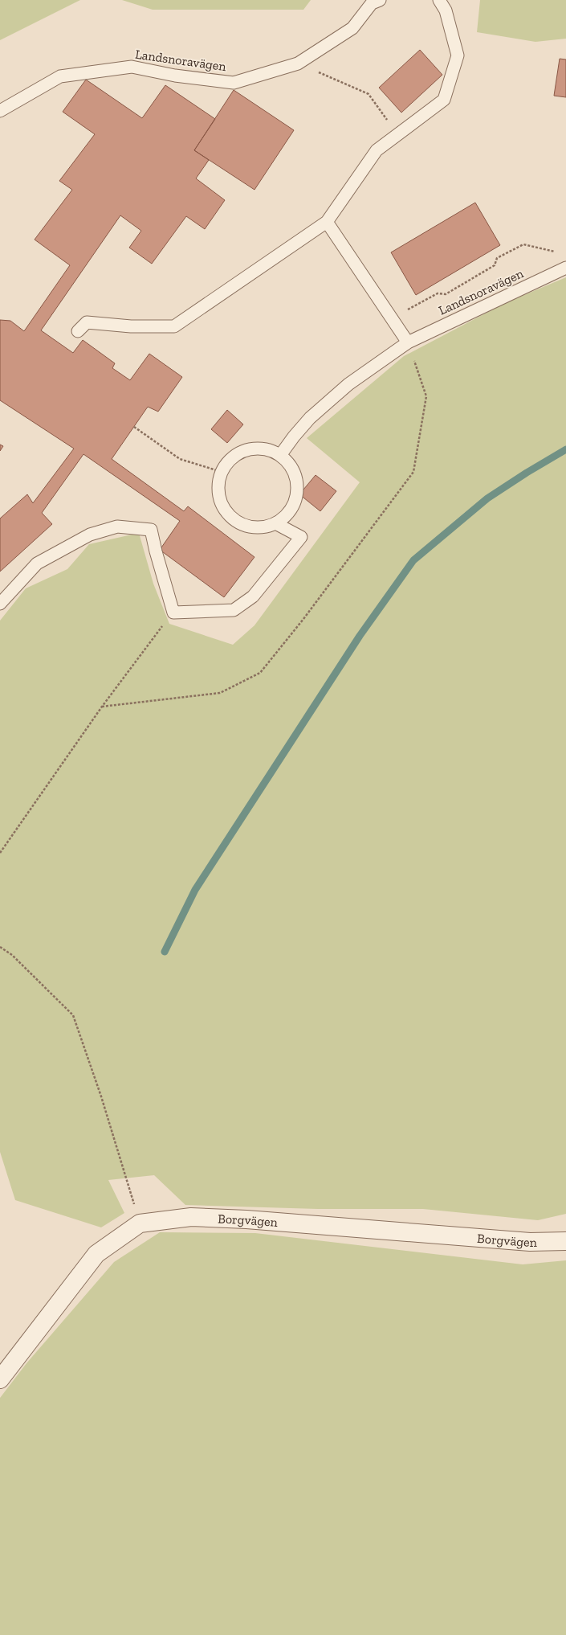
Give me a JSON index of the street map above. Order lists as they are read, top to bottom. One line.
{"streets":{"street":["Borgvägen"],"lane":["Landsnoravägen"]}}
